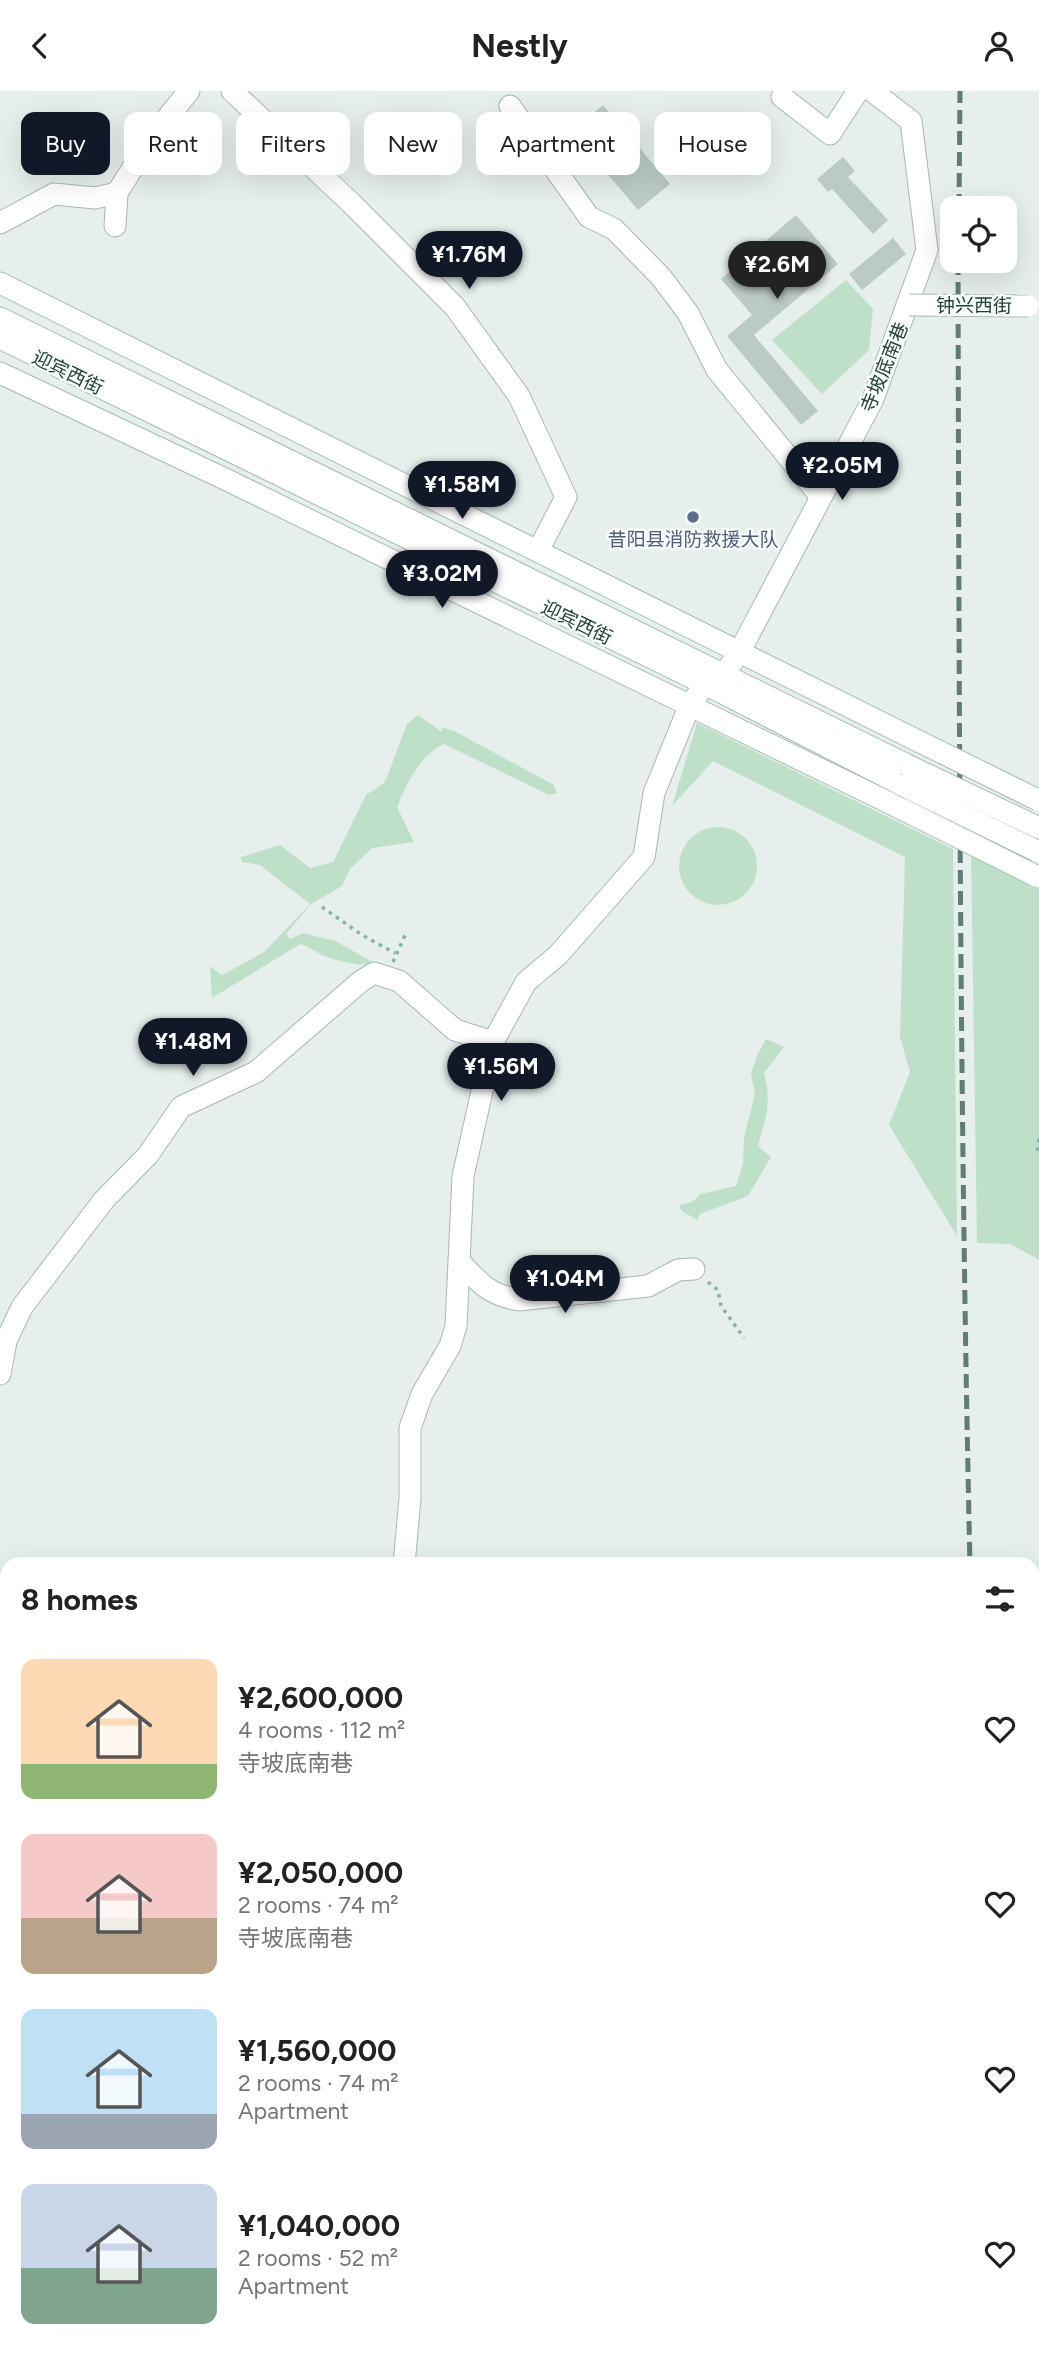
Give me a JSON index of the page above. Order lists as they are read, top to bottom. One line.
{"streets":{"street":["钟兴西街","寺坡底南巷","迎宾西街"]},"crossings":[["钟兴西街","寺坡底南巷"],["寺坡底南巷","迎宾西街"]],"places":["昔阳县消防救援大队"],"page":{"header":"Nestly","chip":["Buy","Rent","Filters","New","Apartment","House"],"price":["¥1.76M","¥2.6M","¥2.05M","¥1.58M","¥3.02M","¥1.48M","¥1.56M","¥1.04M"],"heading":"8 homes","list":[{"name":"¥2,600,000","note":"4 rooms · 112 m² · 寺坡底南巷"},{"name":"¥2,050,000","note":"2 rooms · 74 m² · 寺坡底南巷"},{"name":"¥1,560,000","note":"2 rooms · 74 m² · Apartment"},{"name":"¥1,040,000","note":"2 rooms · 52 m² · Apartment"}]}}
